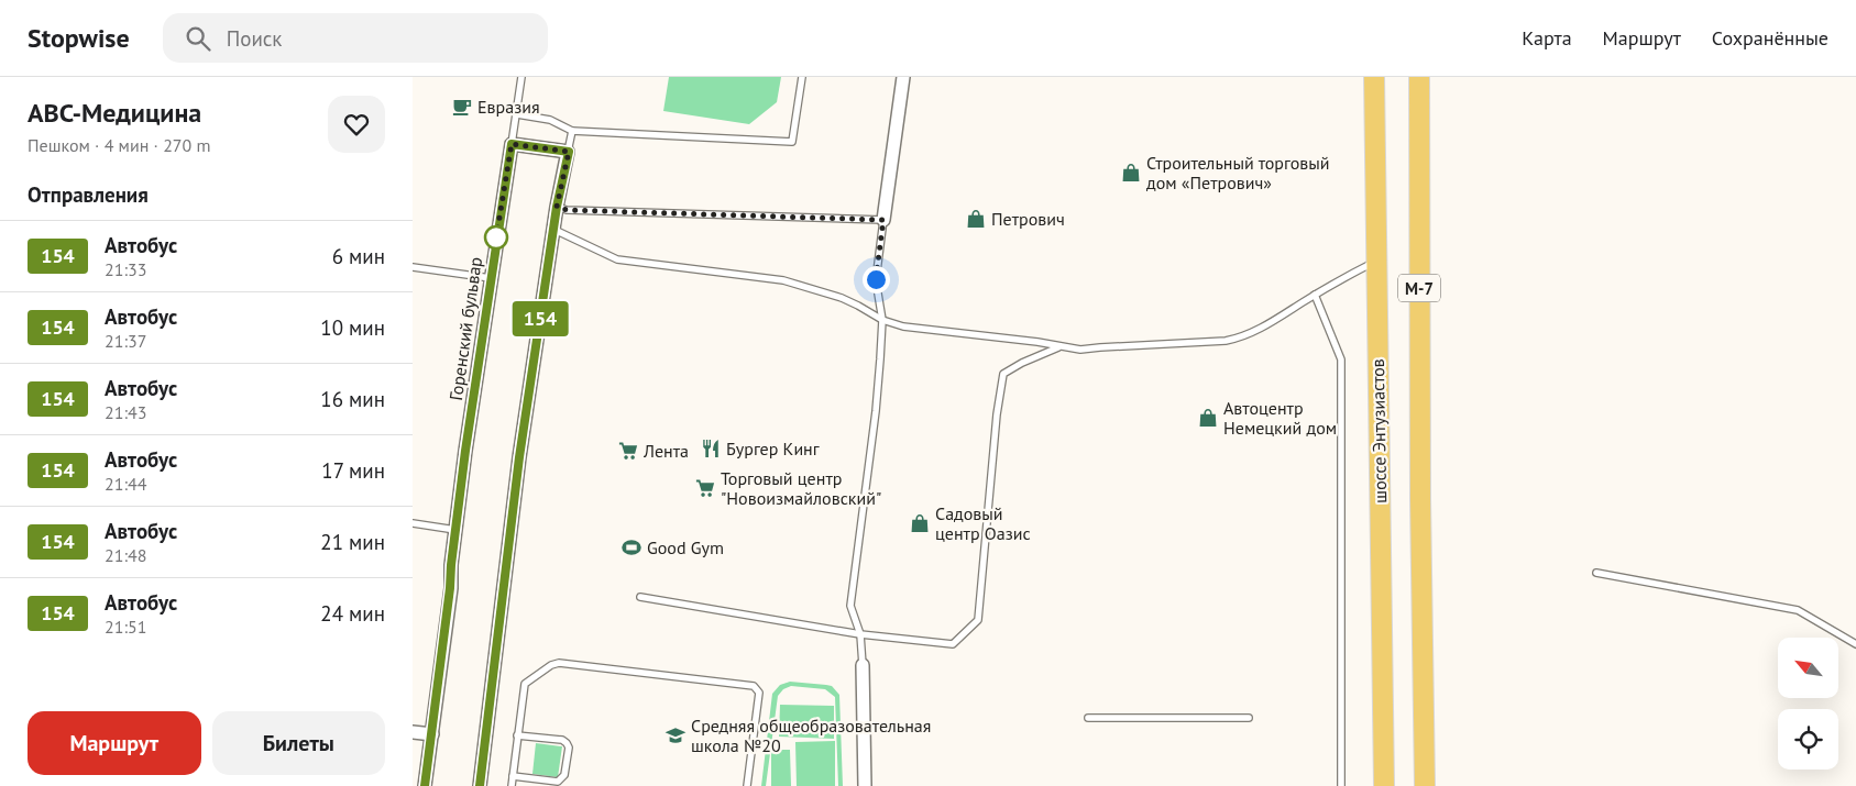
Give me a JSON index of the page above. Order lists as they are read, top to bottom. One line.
{"streets":{"highway":["М-7","шоссе Энтузиастов"],"street":["Горенский бульвар"]},"places":{"cafe":["Евразия"],"shop":["Строительный торговый дом «Петрович»","Петрович","Автоцентр Немецкий дом","Садовый центр Оазис"],"restaurant":["Бургер Кинг"],"supermarket":["Лента","Торговый центр \"Новоизмайловский\""],"sports":["Good Gym"],"school or university":["Средняя общеобразовательная школа №20"]},"lines":["bus line 154"],"north":"top left","page":{"header":"Stopwise","search":"Поиск","nav":["Карта","Маршрут","Сохранённые"],"heading":[["АВС-Медицина","Пешком · 4 мин · 270 m"],"Отправления"],"on_map":"154","list":[{"mark":"154","name":"Автобус","note":"21:33","value":"6 мин"},{"mark":"154","name":"Автобус","note":"21:37","value":"10 мин"},{"mark":"154","name":"Автобус","note":"21:43","value":"16 мин"},{"mark":"154","name":"Автобус","note":"21:44","value":"17 мин"},{"mark":"154","name":"Автобус","note":"21:48","value":"21 мин"},{"mark":"154","name":"Автобус","note":"21:51","value":"24 мин"}],"buttons":["Маршрут","Билеты"]}}
